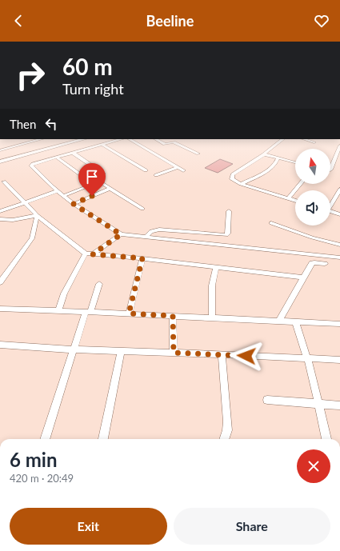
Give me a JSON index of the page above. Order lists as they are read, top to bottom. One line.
{"north":"top","page":{"header":"Beeline","turn":["60 m","Turn right"],"then":"Then","heading":["6 min","420 m · 20:49"],"buttons":["Exit","Share"]}}
